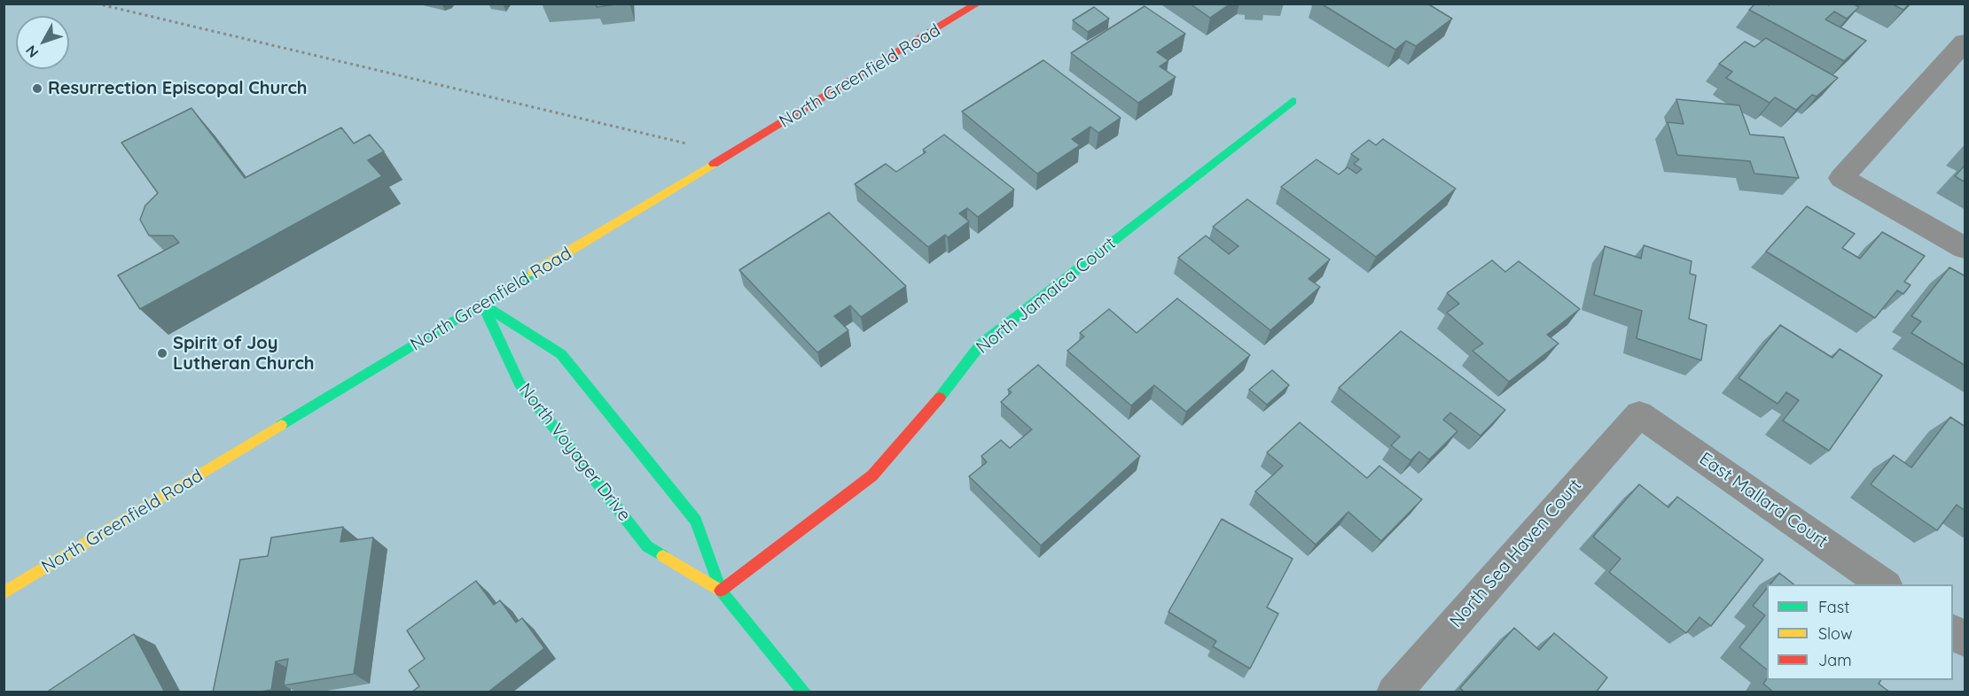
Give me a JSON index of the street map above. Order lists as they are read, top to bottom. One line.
{"streets":{"street":["North Greenfield Road","North Jamaica Court","North Voyager Drive","East Mallard Court","North Sea Haven Court"]},"crossings":[["North Greenfield Road","North Voyager Drive"],["North Jamaica Court","North Voyager Drive"],["East Mallard Court","North Sea Haven Court"]],"places":["Resurrection Episcopal Church","Spirit of Joy Lutheran Church"],"legend":["Fast","Slow","Jam"],"north":"bottom left"}
